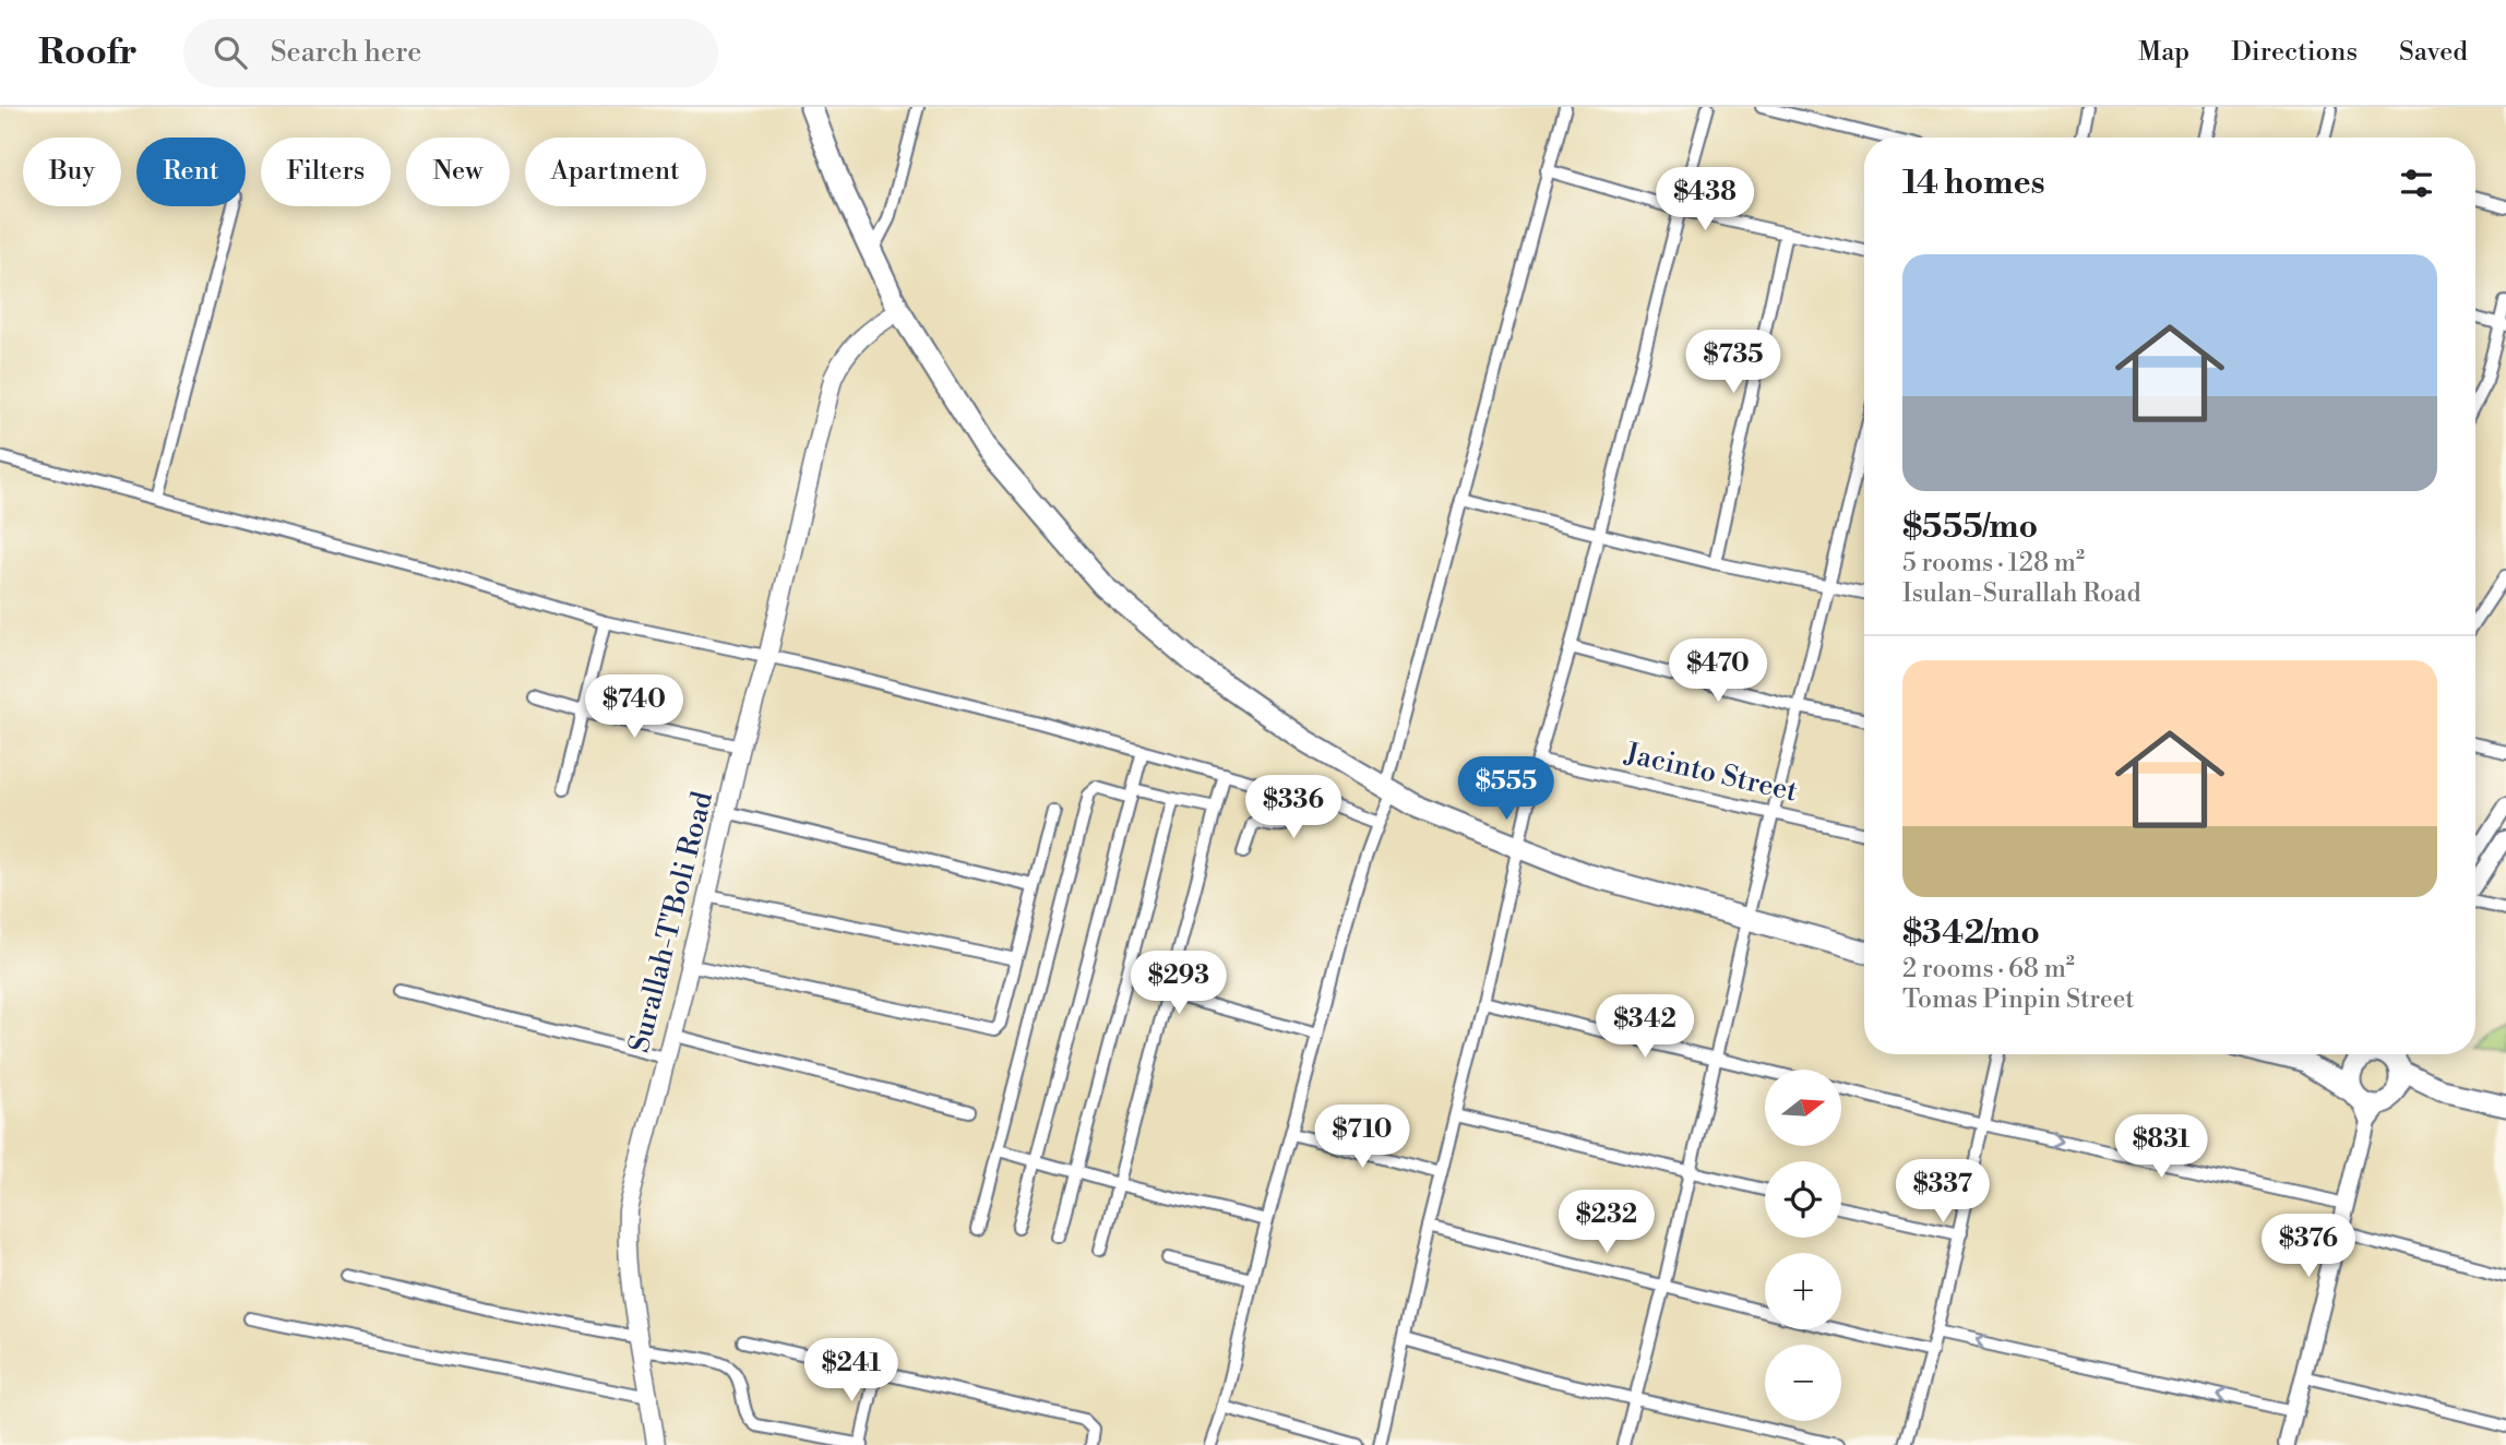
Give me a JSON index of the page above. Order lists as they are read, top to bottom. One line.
{"streets":{"main road":["Surallah-T'Boli Road"],"street":["Jacinto Street"]},"north":"right","page":{"header":"Roofr","search":"Search here","nav":["Map","Directions","Saved"],"chip":["Buy","Rent","Filters","New","Apartment"],"heading":"14 homes","price":["$438","$735","$470","$740","$555","$336","$293","$342","$710","$831","$337","$232","$376","$241"],"list":[{"name":"$555/mo","note":"5 rooms · 128 m² · Isulan-Surallah Road"},{"name":"$342/mo","note":"2 rooms · 68 m² · Tomas Pinpin Street"}],"map_buttons":["+","−"]}}
